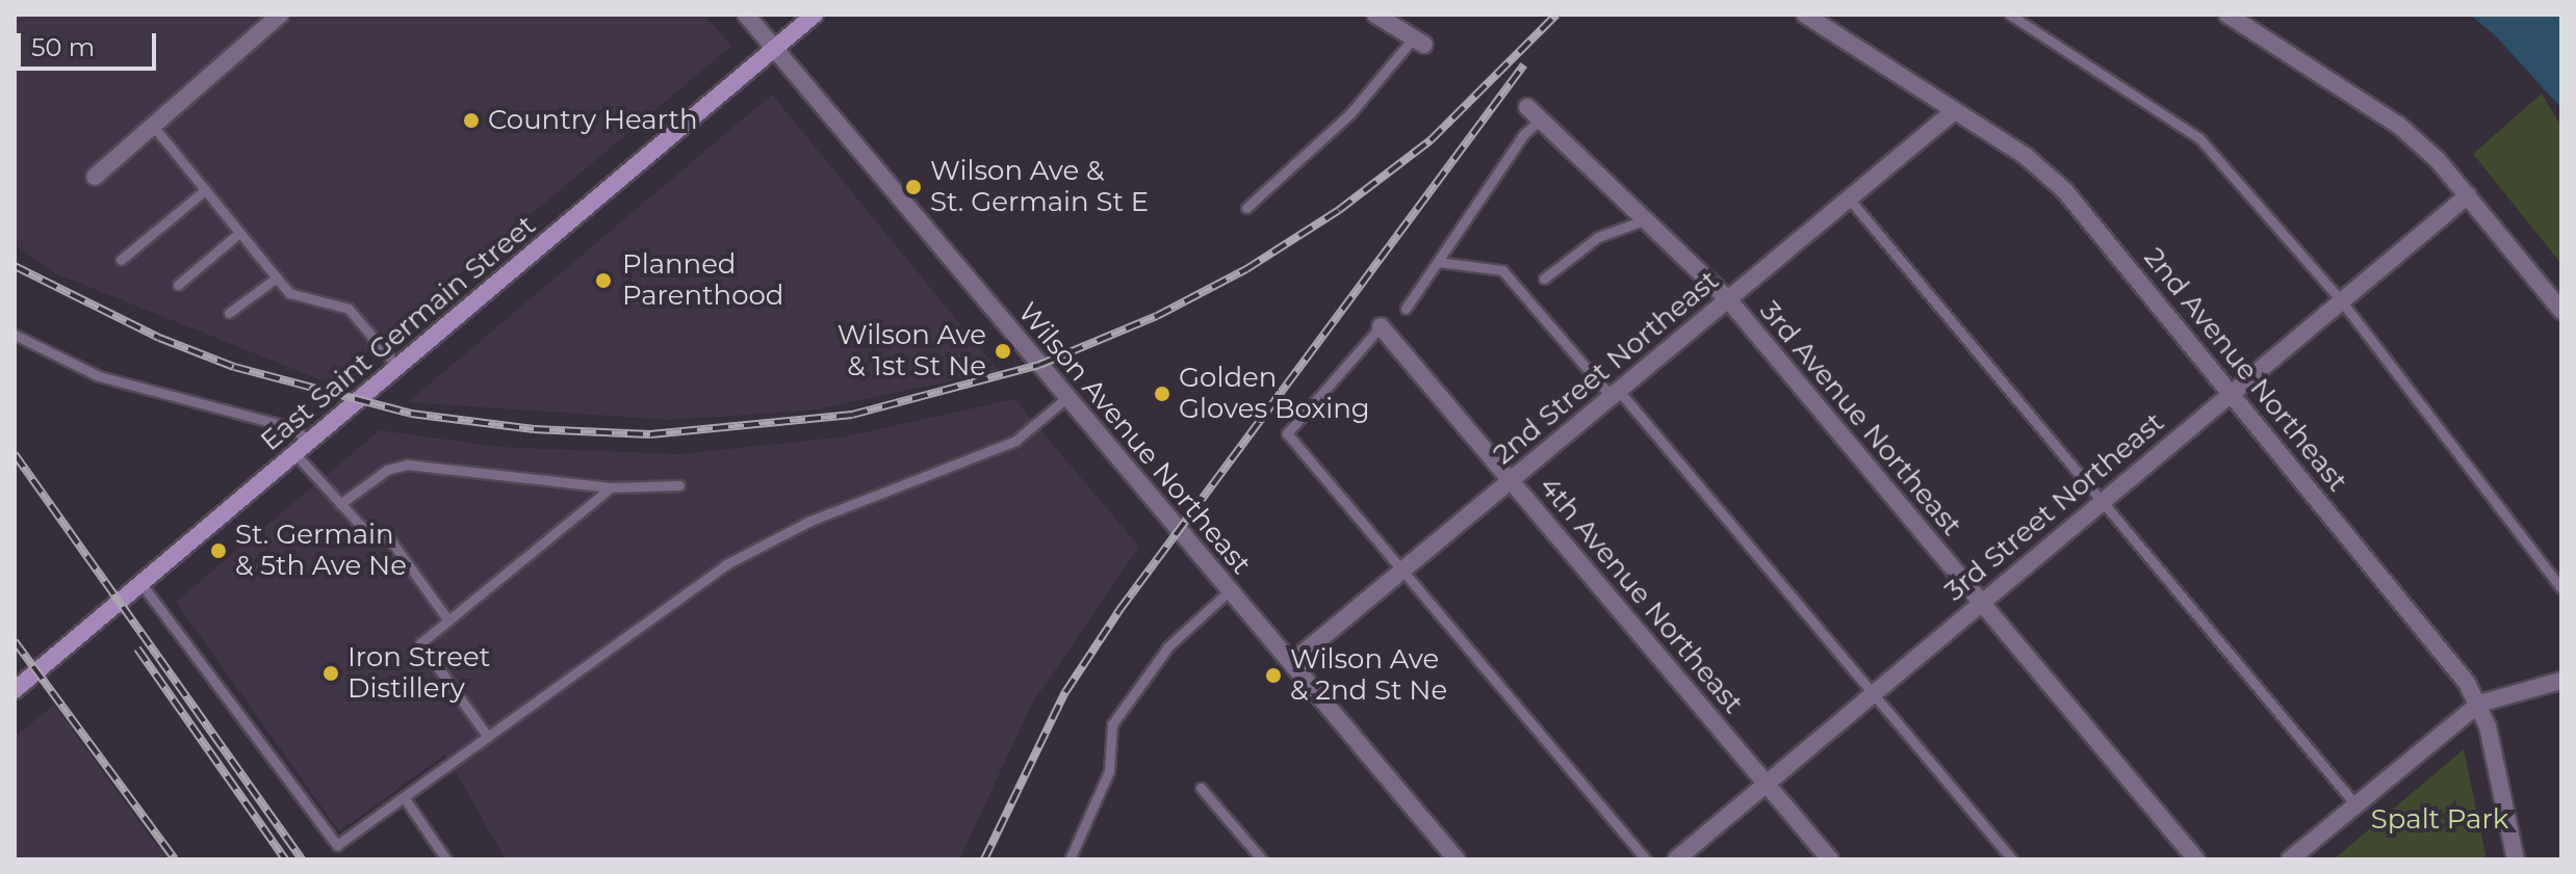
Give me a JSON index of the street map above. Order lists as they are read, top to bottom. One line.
{"streets":{"main road":["East Saint Germain Street"],"street":["2nd Street Northeast","2nd Avenue Northeast","3rd Avenue Northeast","Wilson Avenue Northeast","3rd Street Northeast","4th Avenue Northeast"]},"crossings":[["East Saint Germain Street","Wilson Avenue Northeast"],["2nd Street Northeast","2nd Avenue Northeast"],["2nd Street Northeast","3rd Avenue Northeast"],["2nd Street Northeast","Wilson Avenue Northeast"],["2nd Street Northeast","4th Avenue Northeast"],["2nd Avenue Northeast","3rd Street Northeast"],["3rd Avenue Northeast","3rd Street Northeast"],["3rd Street Northeast","4th Avenue Northeast"]],"parks":["Spalt Park"],"places":["Country Hearth","Wilson Ave & St. Germain St E","Planned Parenthood","Wilson Ave & 1st St Ne","Golden Gloves Boxing","St. Germain & 5th Ave Ne","Iron Street Distillery","Wilson Ave & 2nd St Ne"],"scale_bar":"50 m"}
